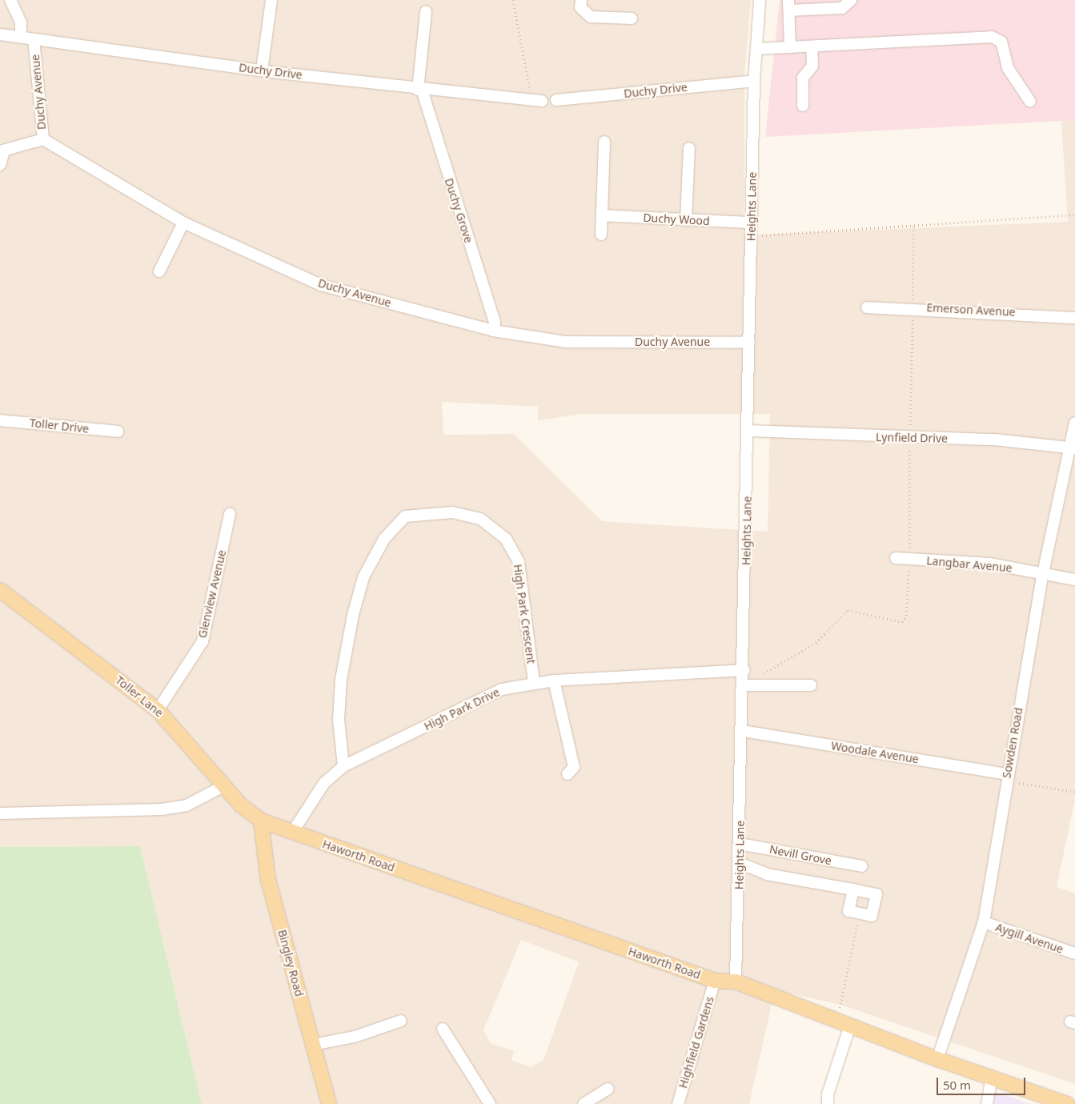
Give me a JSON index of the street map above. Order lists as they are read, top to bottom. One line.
{"streets":{"main road":["Toller Lane","Haworth Road","Bingley Road"],"street":["Duchy Drive","Duchy Avenue","Heights Lane","Duchy Grove","Duchy Wood","Emerson Avenue","Toller Drive","Lynfield Drive","Langbar Avenue","Glenview Avenue","High Park Crescent","High Park Drive","Sowden Road","Woodale Avenue","Nevill Grove","Aygill Avenue","Highfield Gardens"]},"crossings":[["Duchy Drive","Duchy Avenue"],["Duchy Drive","Heights Lane"],["Duchy Drive","Duchy Grove"],["Duchy Avenue","Heights Lane"],["Duchy Avenue","Duchy Grove"],["Heights Lane","Duchy Wood"],["Heights Lane","Lynfield Drive"],["Heights Lane","High Park Drive"],["Heights Lane","Woodale Avenue"],["Heights Lane","Nevill Grove"],["Heights Lane","Haworth Road"],["Lynfield Drive","Sowden Road"],["Langbar Avenue","Sowden Road"],["Glenview Avenue","Toller Lane"],["High Park Crescent","High Park Drive"],["Toller Lane","Haworth Road"],["Toller Lane","Bingley Road"],["High Park Drive","Haworth Road"],["Sowden Road","Woodale Avenue"],["Sowden Road","Haworth Road"],["Sowden Road","Aygill Avenue"],["Haworth Road","Bingley Road"],["Haworth Road","Highfield Gardens"]],"scale_bar":"50 m"}
